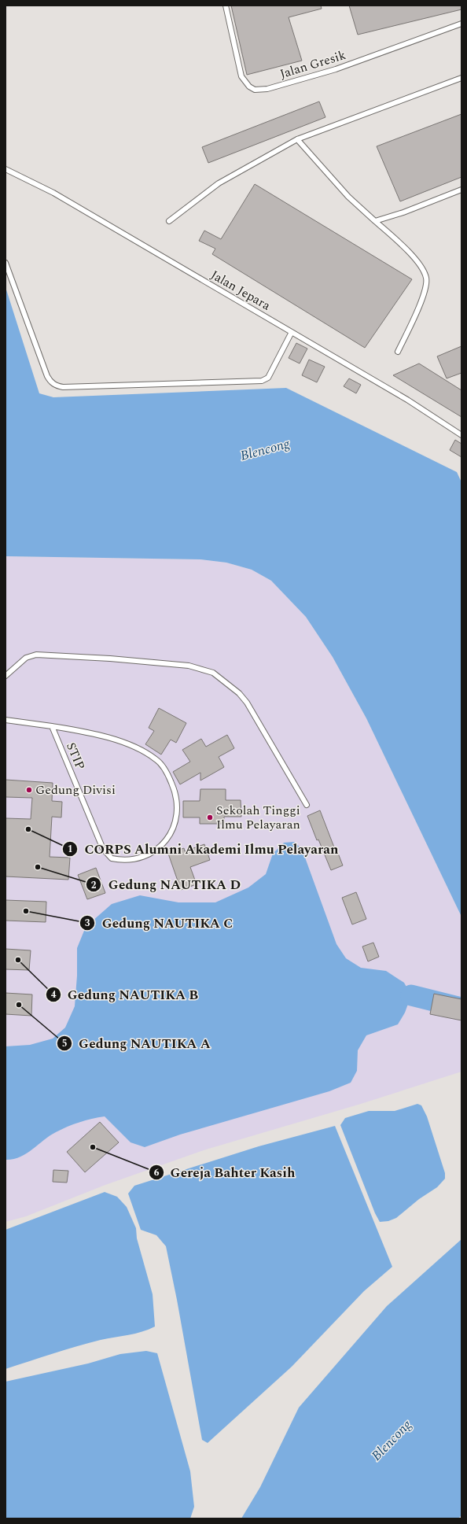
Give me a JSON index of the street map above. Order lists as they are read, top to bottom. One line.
{"streets":{"lane":["Jalan Gresik","Jalan Jepara","STIP"]},"water":["Blencong"],"places":["Gedung Divisi","Sekolah Tinggi Ilmu Pelayaran","CORPS Alumni Akademi Ilmu Pelayaran","Gedung NAUTIKA D","Gedung NAUTIKA C","Gedung NAUTIKA B","Gedung NAUTIKA A","Gereja Bahter Kasih"]}
